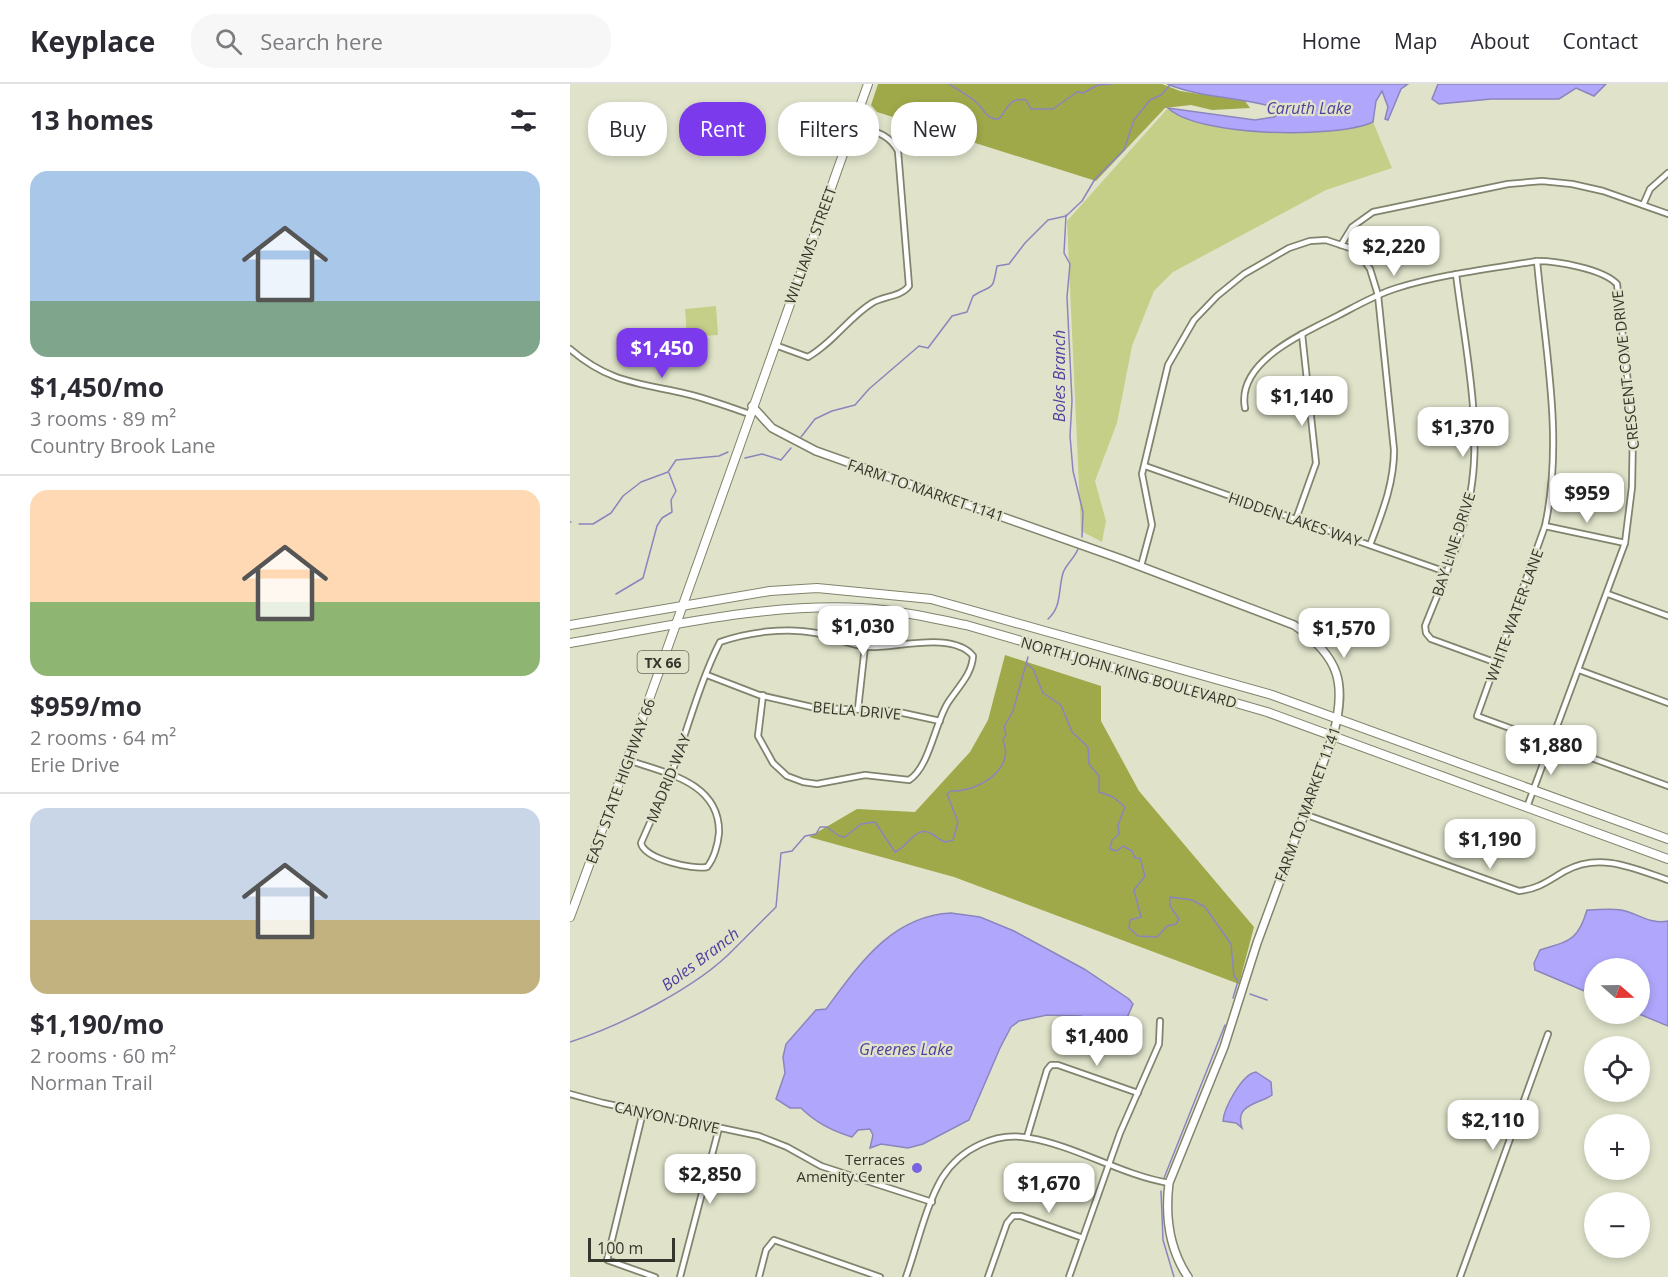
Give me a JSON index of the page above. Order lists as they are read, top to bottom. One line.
{"streets":{"main road":["WILLIAMS STREET","TX 66","NORTH JOHN KING BOULEVARD","EAST STATE HIGHWAY 66"],"street":["CRESCENT COVE DRIVE","FARM TO MARKET 1141","HIDDEN LAKES WAY","BAY LINE DRIVE","WHITE WATER LANE","BELLA DRIVE","MADRID WAY","CANYON DRIVE"]},"crossings":[["WILLIAMS STREET","FARM TO MARKET 1141"],["WILLIAMS STREET","EAST STATE HIGHWAY 66"],["CRESCENT COVE DRIVE","WHITE WATER LANE"],["CRESCENT COVE DRIVE","NORTH JOHN KING BOULEVARD"],["FARM TO MARKET 1141","NORTH JOHN KING BOULEVARD"],["FARM TO MARKET 1141","EAST STATE HIGHWAY 66"],["HIDDEN LAKES WAY","BAY LINE DRIVE"],["BAY LINE DRIVE","WHITE WATER LANE"],["NORTH JOHN KING BOULEVARD","EAST STATE HIGHWAY 66"],["BELLA DRIVE","MADRID WAY"]],"water":["Caruth Lake","Boles Branch","Greenes Lake"],"places":["Terraces Amenity Center"],"scale_bar":"100 m","north":"right","page":{"header":"Keyplace","search":"Search here","nav":["Home","Map","About","Contact"],"heading":"13 homes","chip":["Buy","Rent","Filters","New"],"list":[{"name":"$1,450/mo","note":"3 rooms · 89 m² · Country Brook Lane"},{"name":"$959/mo","note":"2 rooms · 64 m² · Erie Drive"},{"name":"$1,190/mo","note":"2 rooms · 60 m² · Norman Trail"}],"price":["$2,220","$1,450","$1,140","$1,370","$959","$1,030","$1,570","$1,880","$1,190","$1,400","$2,110","$2,850","$1,670"],"map_buttons":["+","−"],"scale":"100 m"}}
